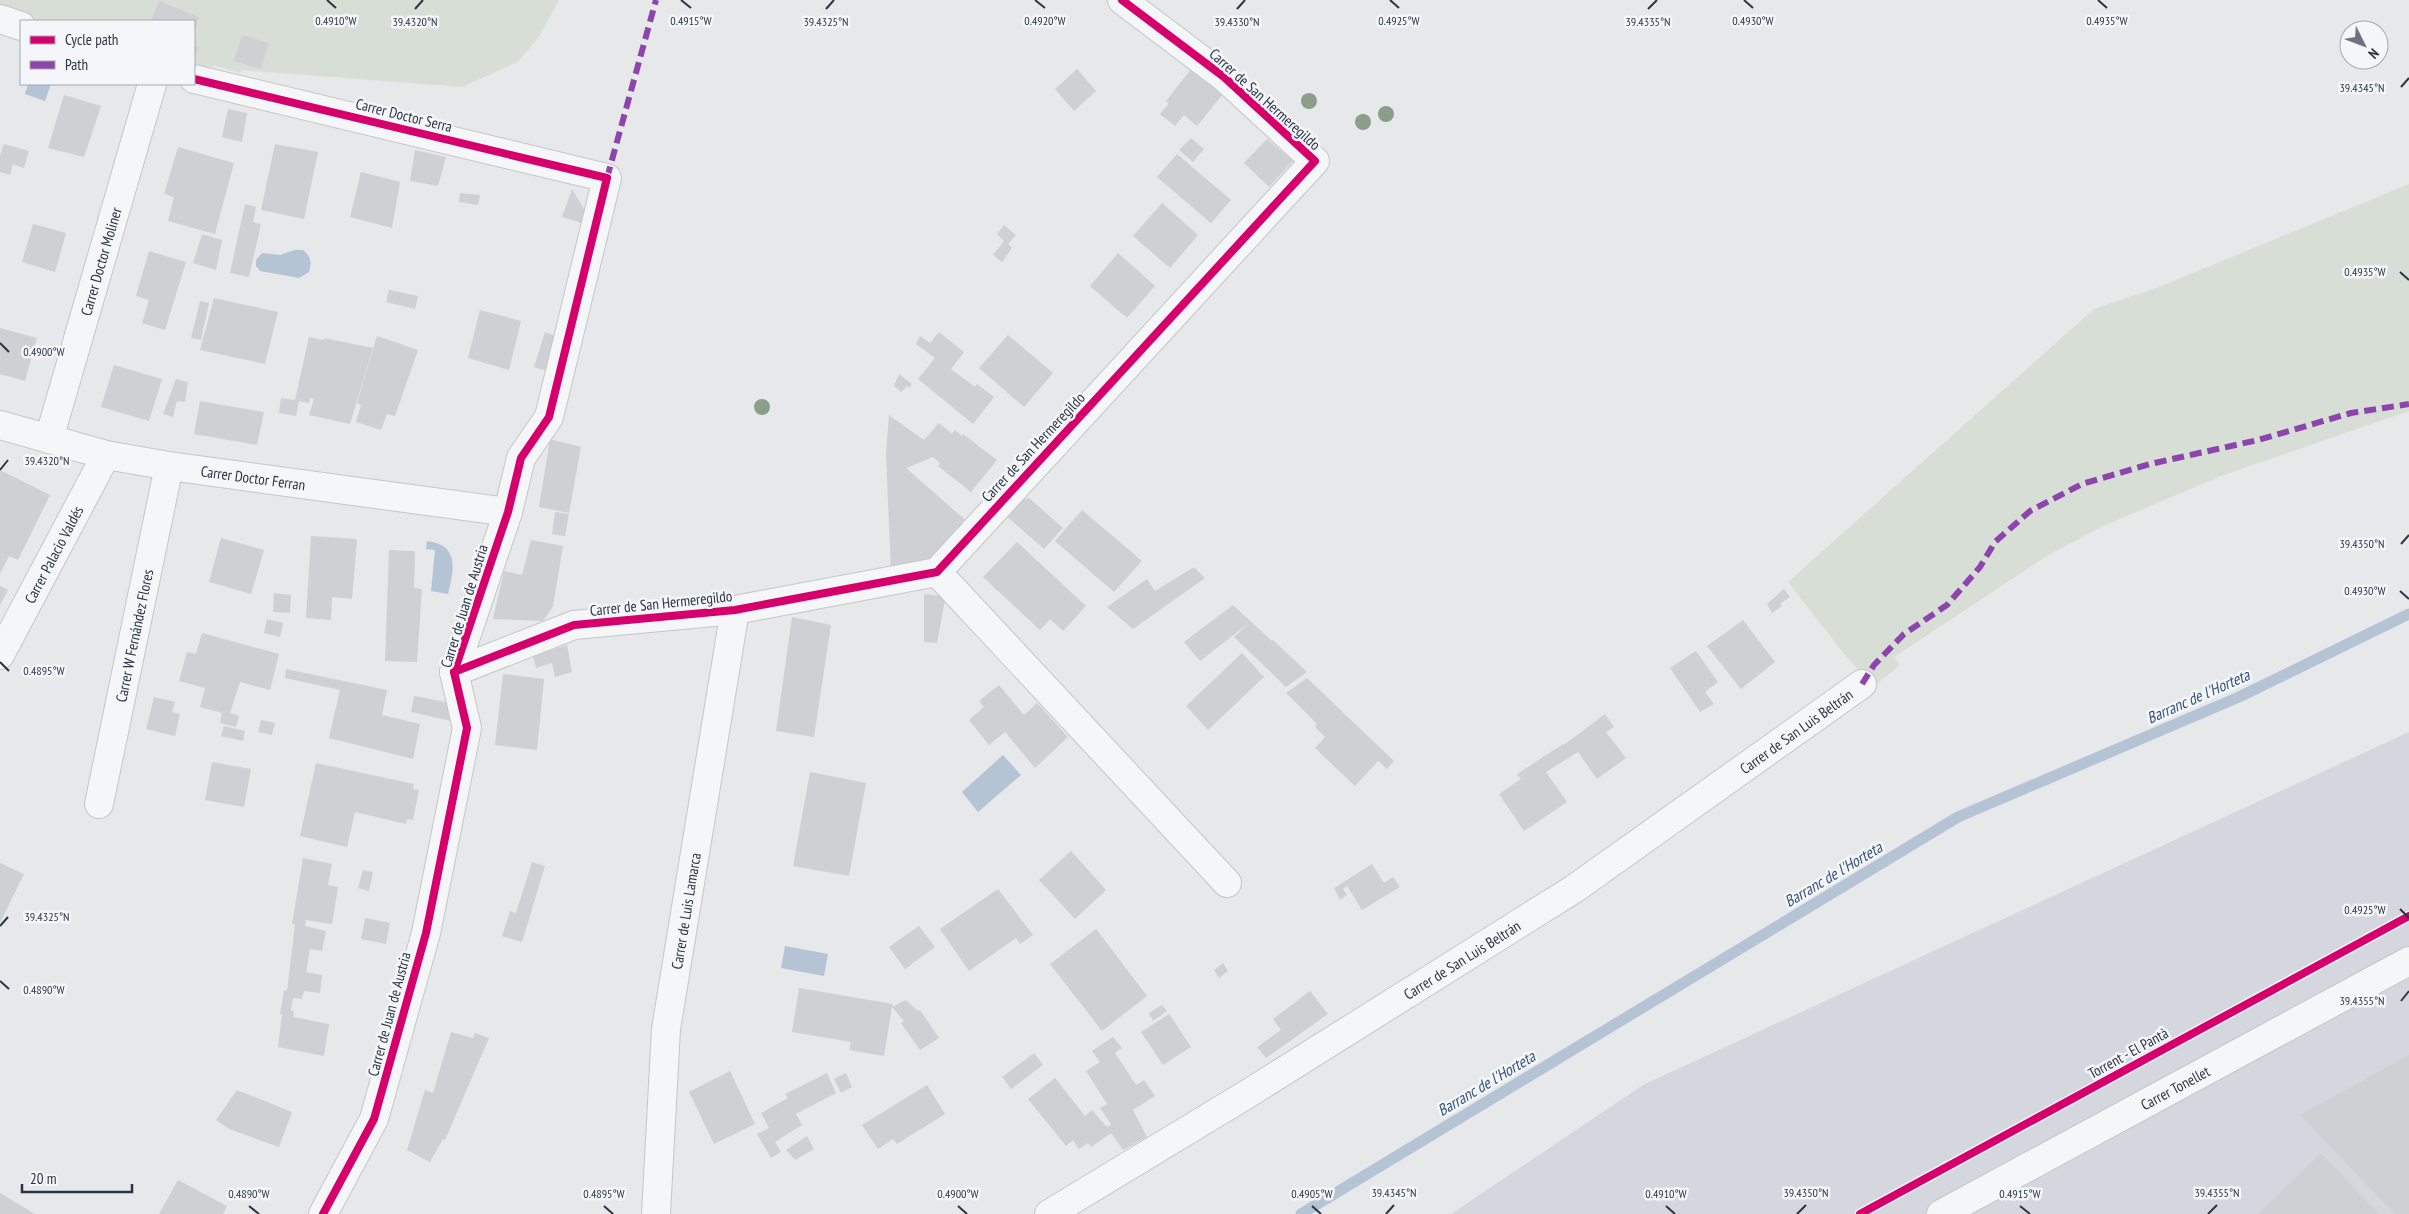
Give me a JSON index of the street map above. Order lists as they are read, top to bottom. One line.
{"streets":{"street":["Carrer de San Hermeregildo","Carrer Doctor Serra","Carrer Doctor Moliner","Carrer Doctor Ferran","Carrer Palacio Valdés","Carrer de Juan de Austria","Carrer W Fernández Flores","Carrer de San Luis Beltrán","Carrer de Luis Lamarca","Carrer Tonellet"],"cycle path":["Torrent - El Pantà"]},"crossings":[["Carrer de San Hermeregildo","Carrer de Juan de Austria"],["Carrer de San Hermeregildo","Carrer de Luis Lamarca"],["Carrer Doctor Serra","Carrer de Juan de Austria"],["Carrer Doctor Moliner","Carrer Doctor Ferran"],["Carrer Doctor Ferran","Carrer Palacio Valdés"],["Carrer Doctor Ferran","Carrer de Juan de Austria"],["Carrer Doctor Ferran","Carrer W Fernández Flores"]],"water":["Barranc de l'Horteta"],"legend":["Cycle path","Path"],"scale_bar":"20 m","north":"bottom right","coordinates":["0.4915°W","0.4920°W","0.4935°W","0.4910°W","0.4925°W","0.4930°W","39.4320°N","39.4325°N","39.4330°N","39.4335°N","39.4345°N","0.4900°W","39.4350°N","0.4895°W","0.4890°W","39.4355°N","0.4905°W"]}
